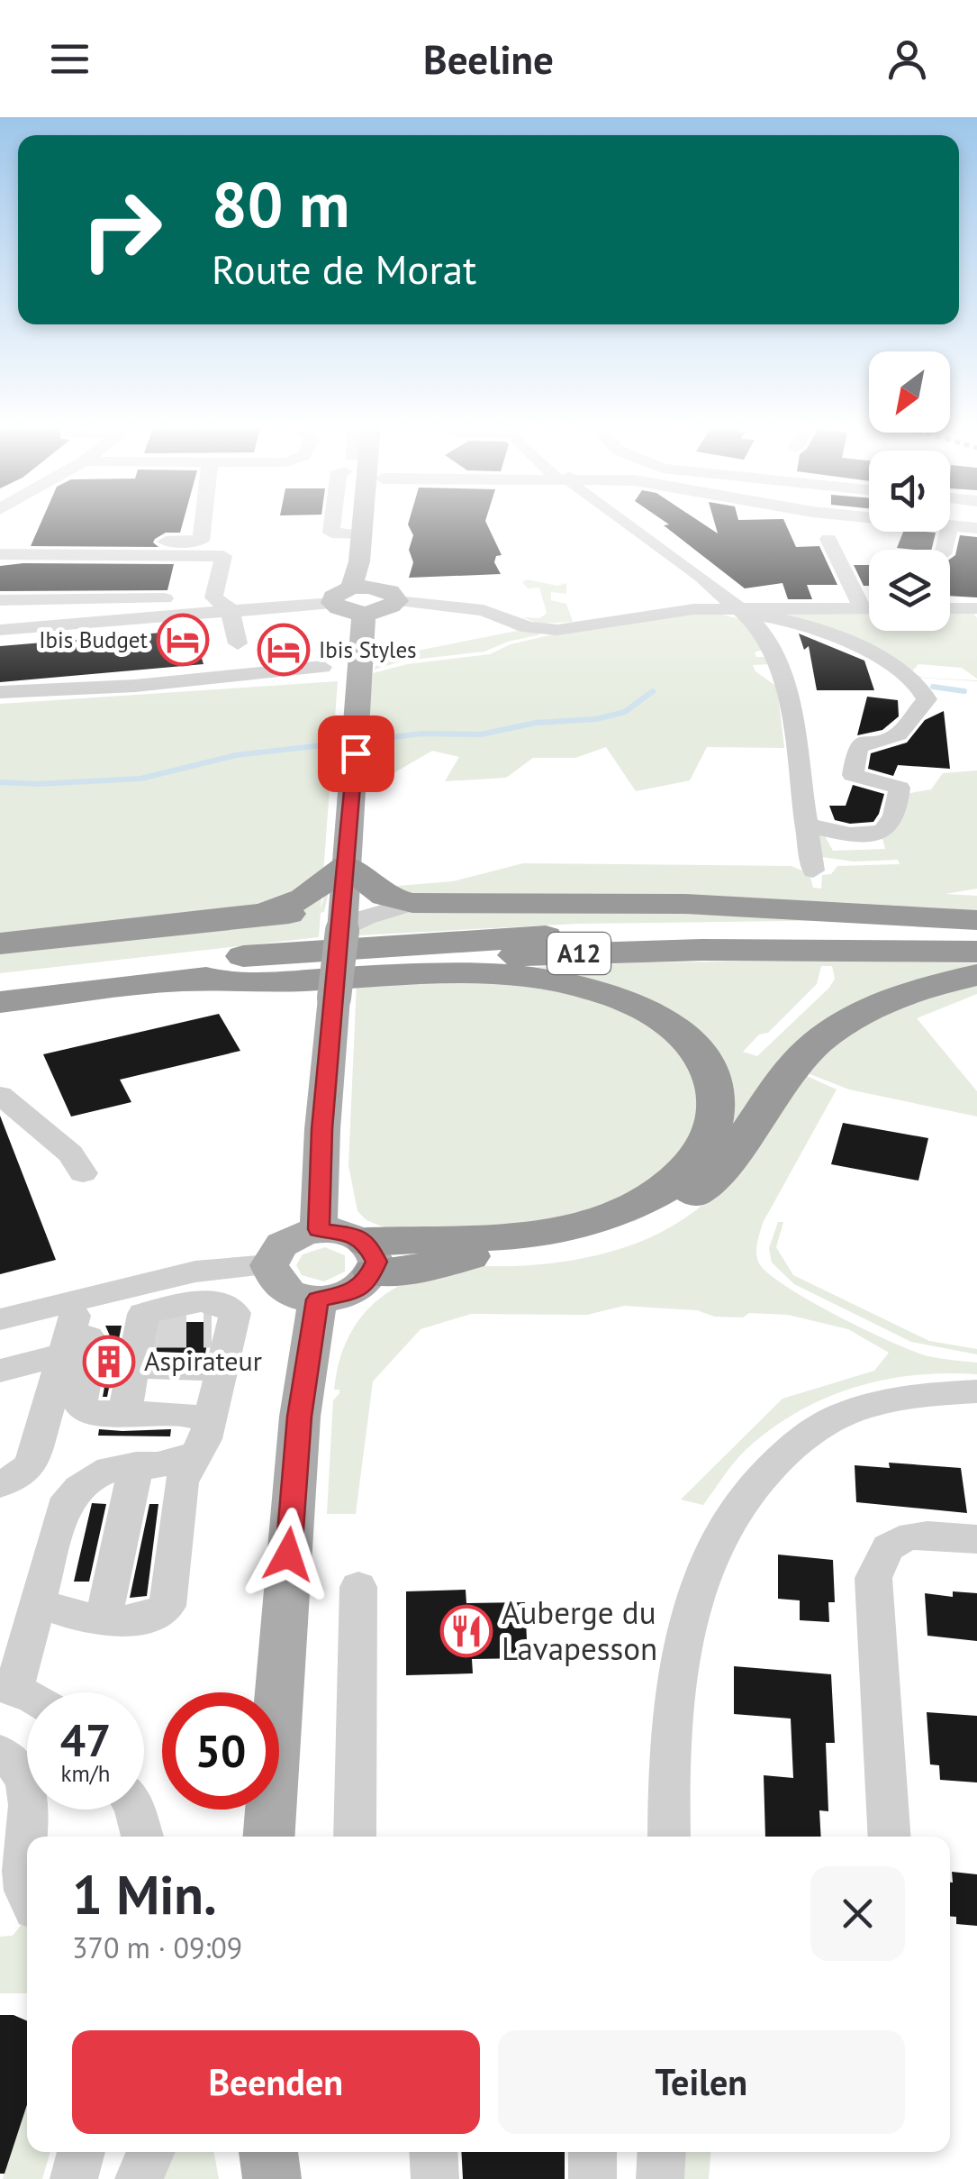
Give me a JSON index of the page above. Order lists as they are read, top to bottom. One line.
{"streets":{"highway":["A12"]},"places":{"hotel":["Ibis Budget","Ibis Styles"],"building":["Aspirateur"],"restaurant":["Auberge du Lavapesson"]},"north":"bottom left","page":{"header":"Beeline","turn":["80 m","Route de Morat"],"speed":"47 km/h","limit":"50","heading":["1 Min.","370 m · 09:09"],"buttons":["Beenden","Teilen"]}}
